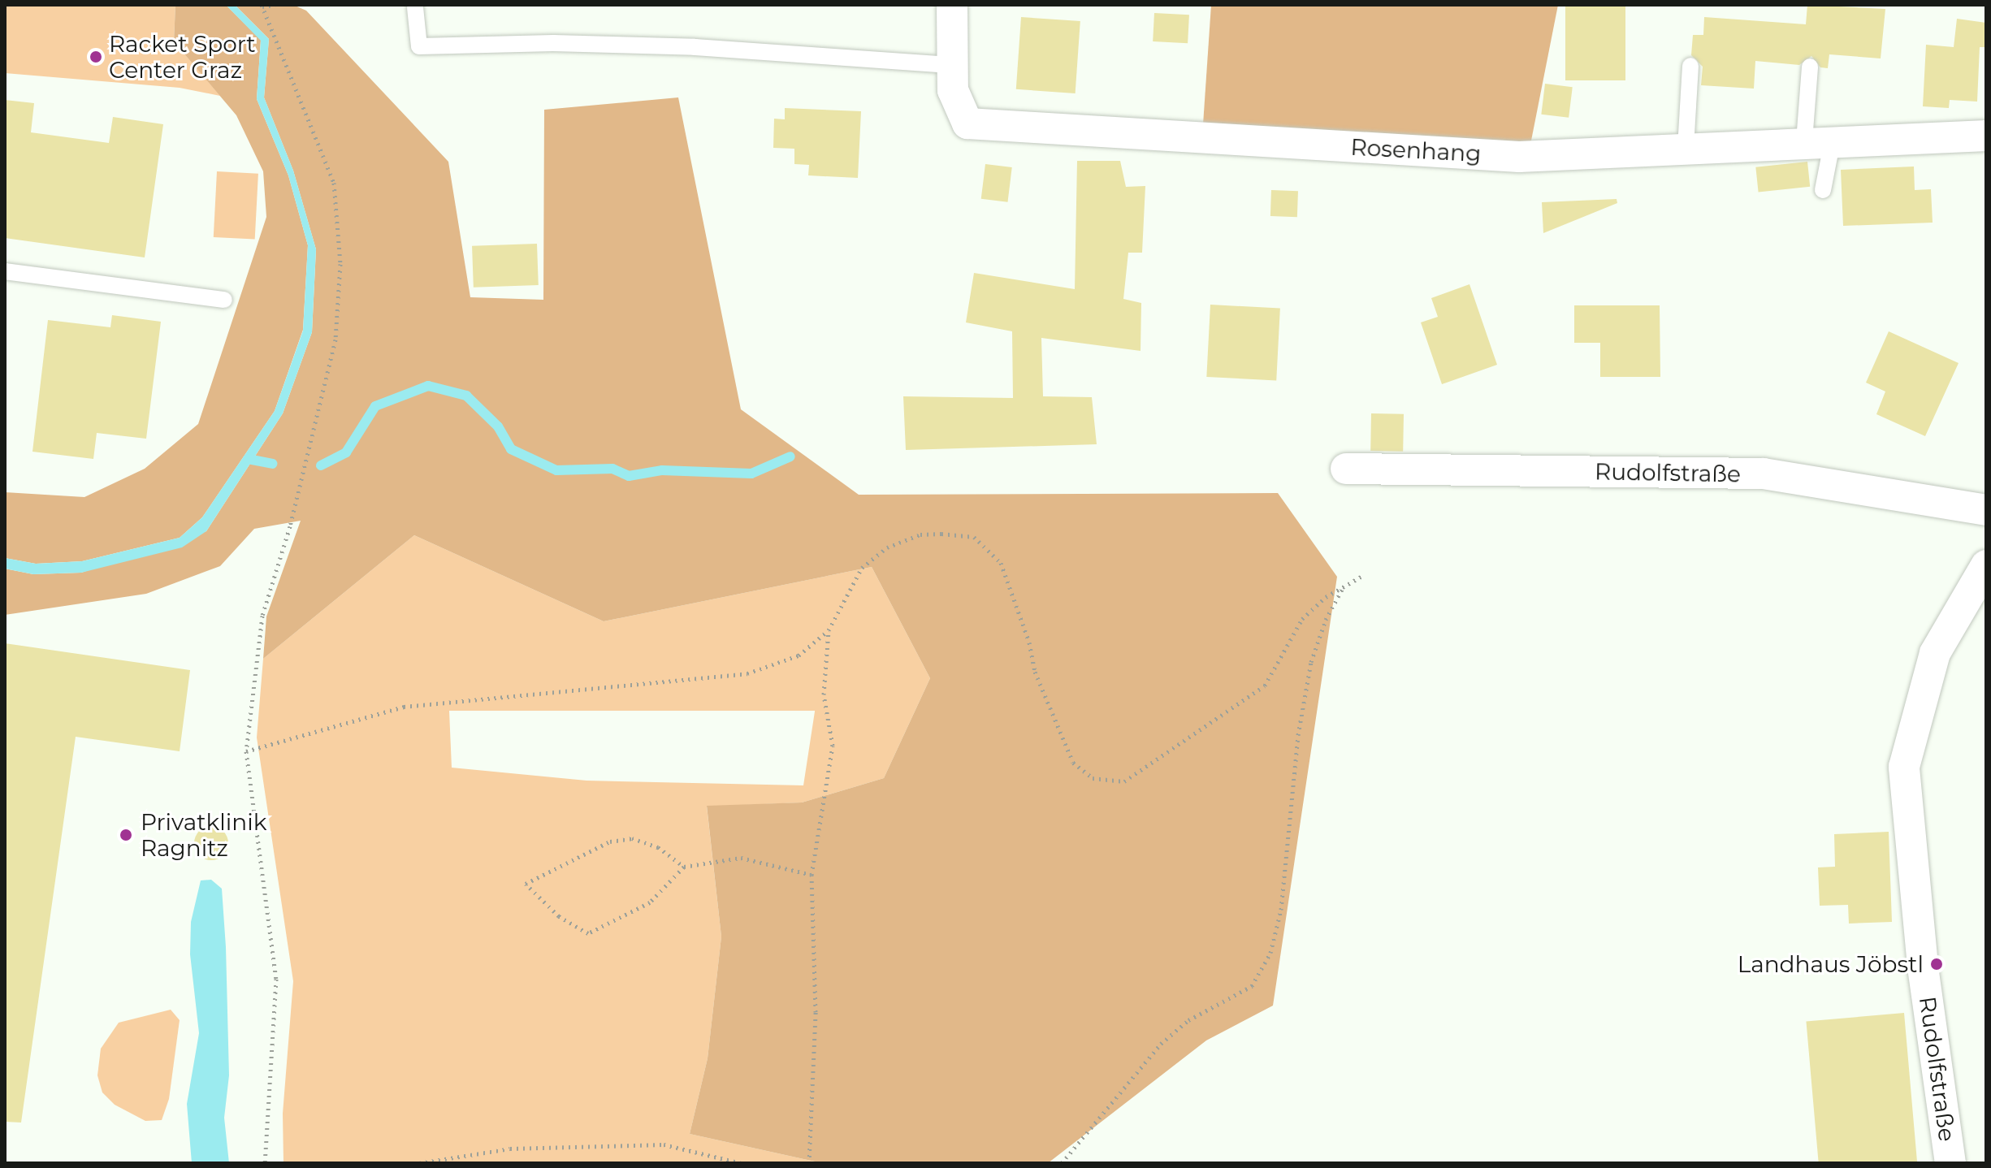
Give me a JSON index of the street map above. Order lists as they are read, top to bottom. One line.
{"streets":{"street":["Rosenhang","Rudolfstraße"]},"places":["Racket Sport Center Graz","Privatklinik Ragnitz","Landhaus Jöbstl"]}
